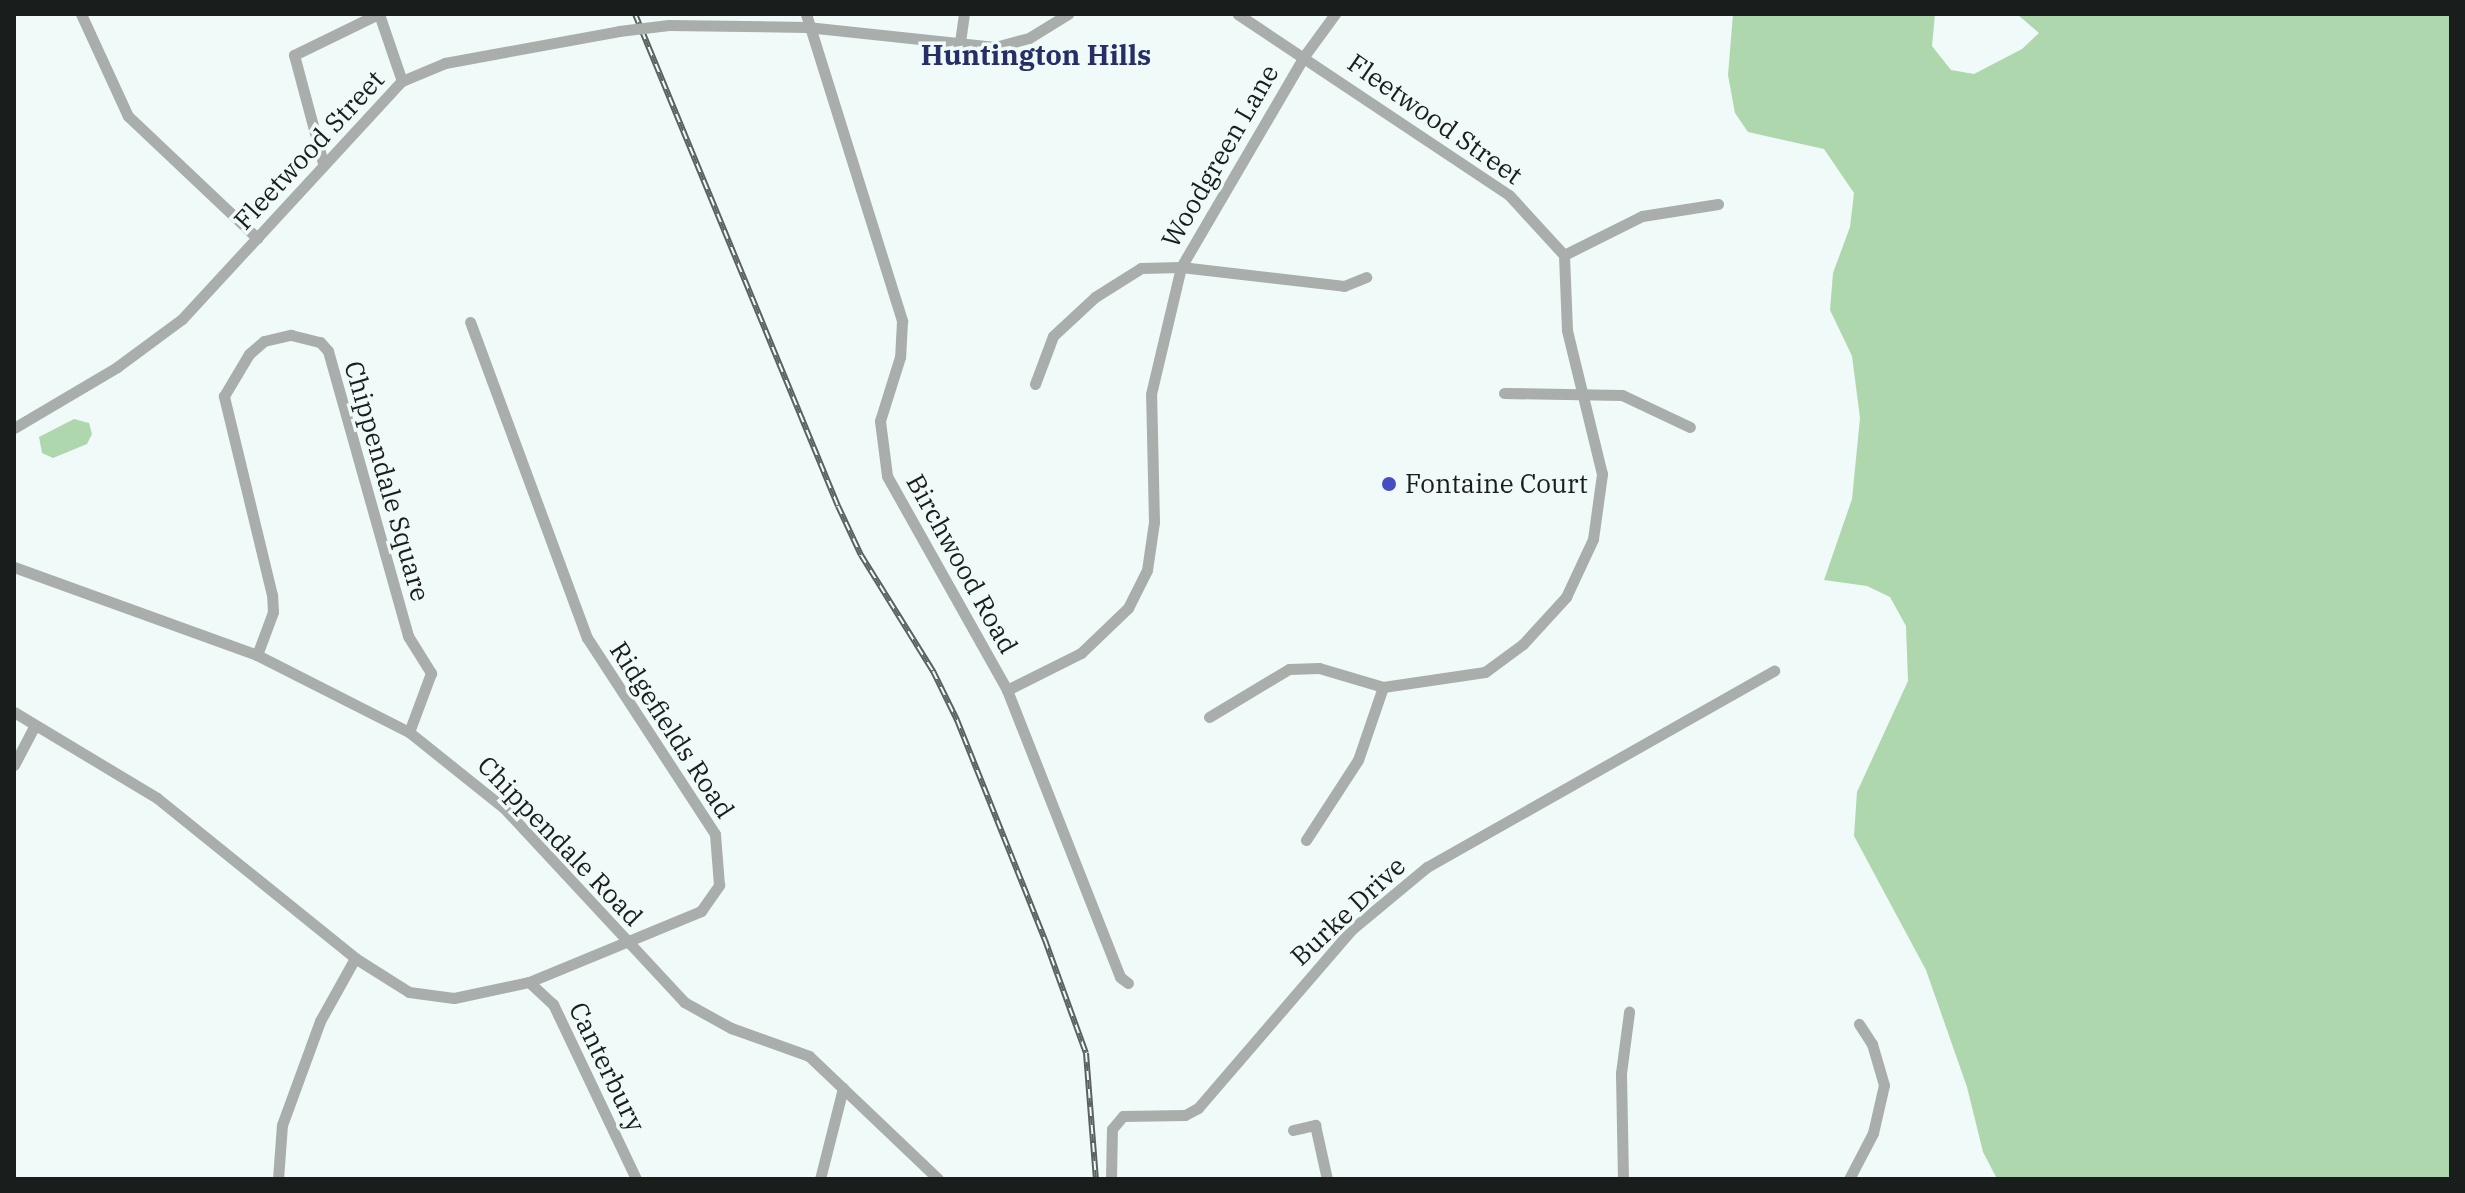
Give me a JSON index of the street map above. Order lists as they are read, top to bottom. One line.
{"streets":{"street":["Fleetwood Street","Woodgreen Lane","Chippendale Square","Birchwood Road","Ridgefields Road","Chippendale Road","Burke Drive","Canterbury"]},"crossings":[["Fleetwood Street","Woodgreen Lane"],["Fleetwood Street","Birchwood Road"],["Woodgreen Lane","Birchwood Road"],["Chippendale Square","Chippendale Road"],["Ridgefields Road","Chippendale Road"],["Ridgefields Road","Canterbury"]],"districts":["Huntington Hills"],"places":["Fontaine Court"]}
